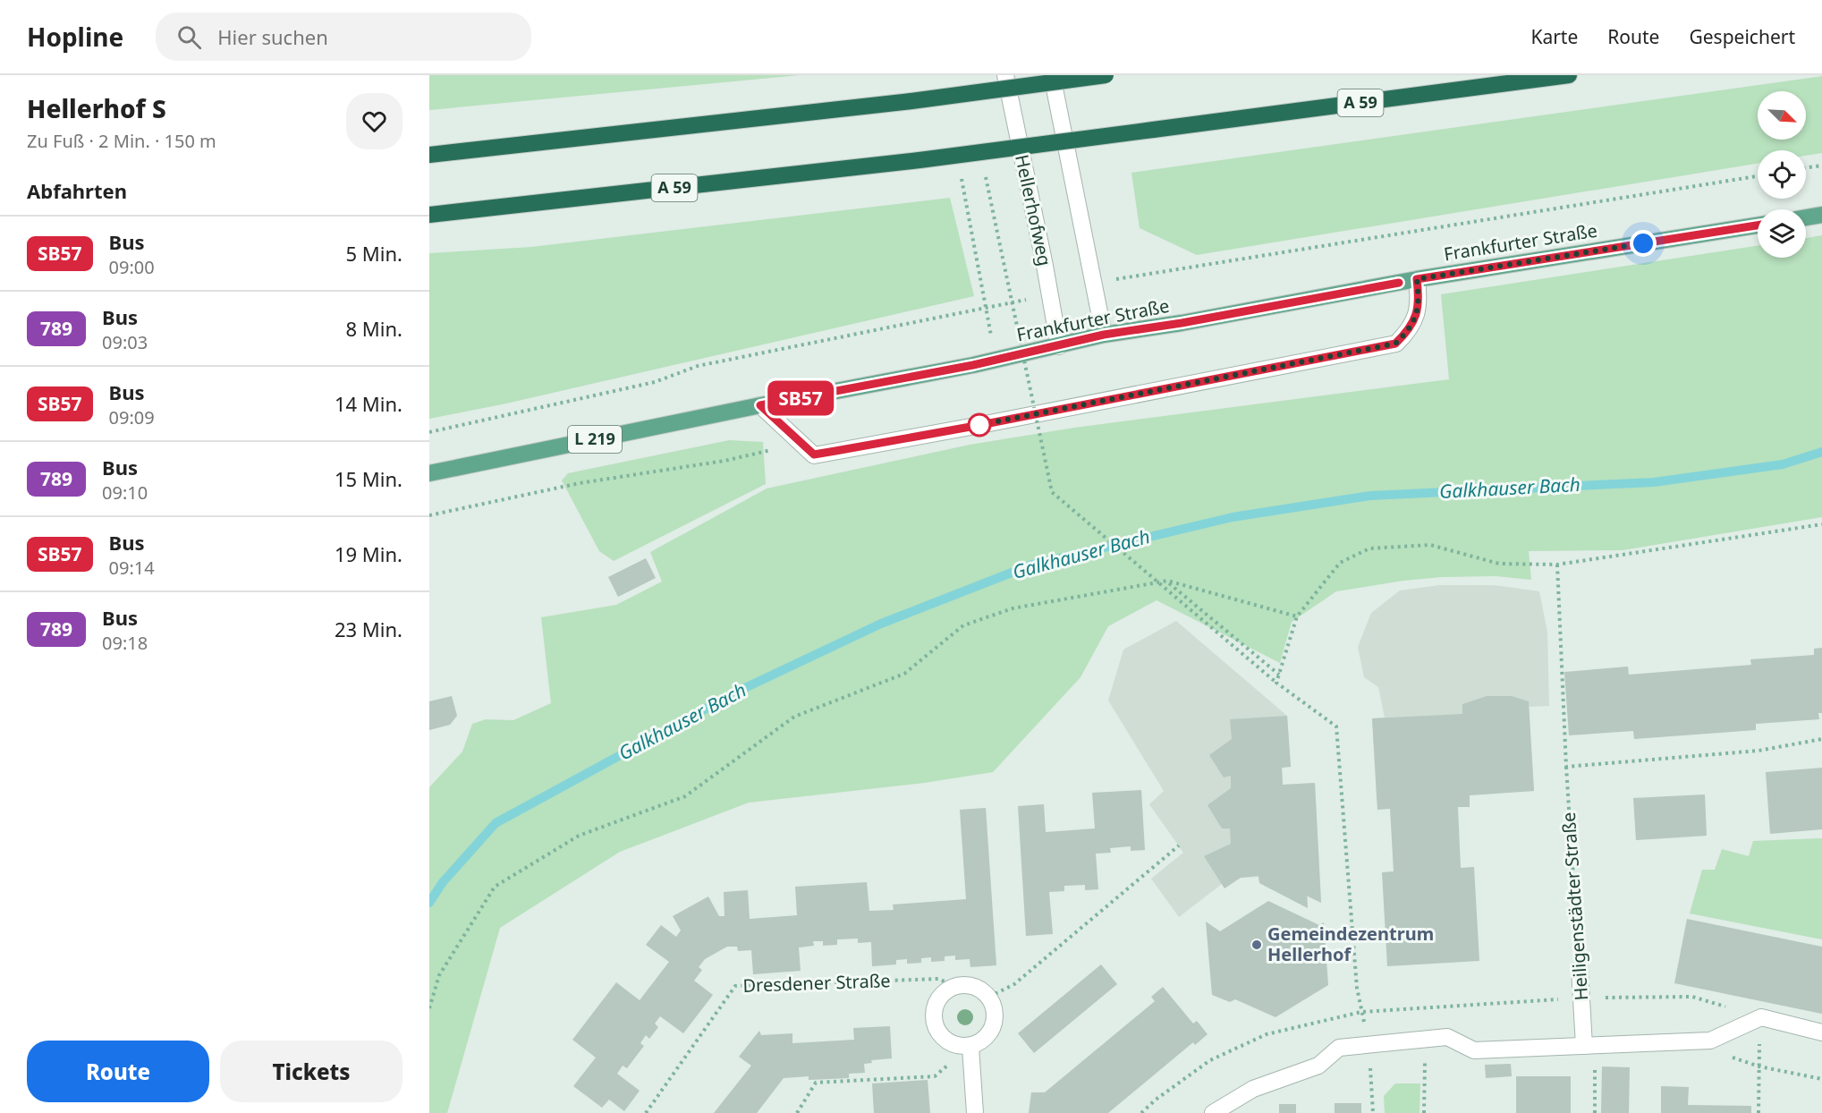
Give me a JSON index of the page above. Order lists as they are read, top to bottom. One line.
{"streets":{"highway":["A 59"],"main road":["Frankfurter Straße","L 219"],"street":["Hellerhofweg","Heiligenstädter Straße"],"path":["Dresdener Straße"]},"crossings":[["Hellerhofweg","Frankfurter Straße"]],"water":["Galkhauser Bach"],"places":["Gemeindezentrum Hellerhof"],"lines":["bus line SB57"],"north":"bottom right","page":{"header":"Hopline","search":"Hier suchen","nav":["Karte","Route","Gespeichert"],"heading":[["Hellerhof S","Zu Fuß · 2 Min. · 150 m"],"Abfahrten"],"on_map":"SB57","list":[{"mark":"SB57","name":"Bus","note":"09:00","value":"5 Min."},{"mark":"789","name":"Bus","note":"09:03","value":"8 Min."},{"mark":"SB57","name":"Bus","note":"09:09","value":"14 Min."},{"mark":"789","name":"Bus","note":"09:10","value":"15 Min."},{"mark":"SB57","name":"Bus","note":"09:14","value":"19 Min."},{"mark":"789","name":"Bus","note":"09:18","value":"23 Min."}],"buttons":["Route","Tickets"]}}
